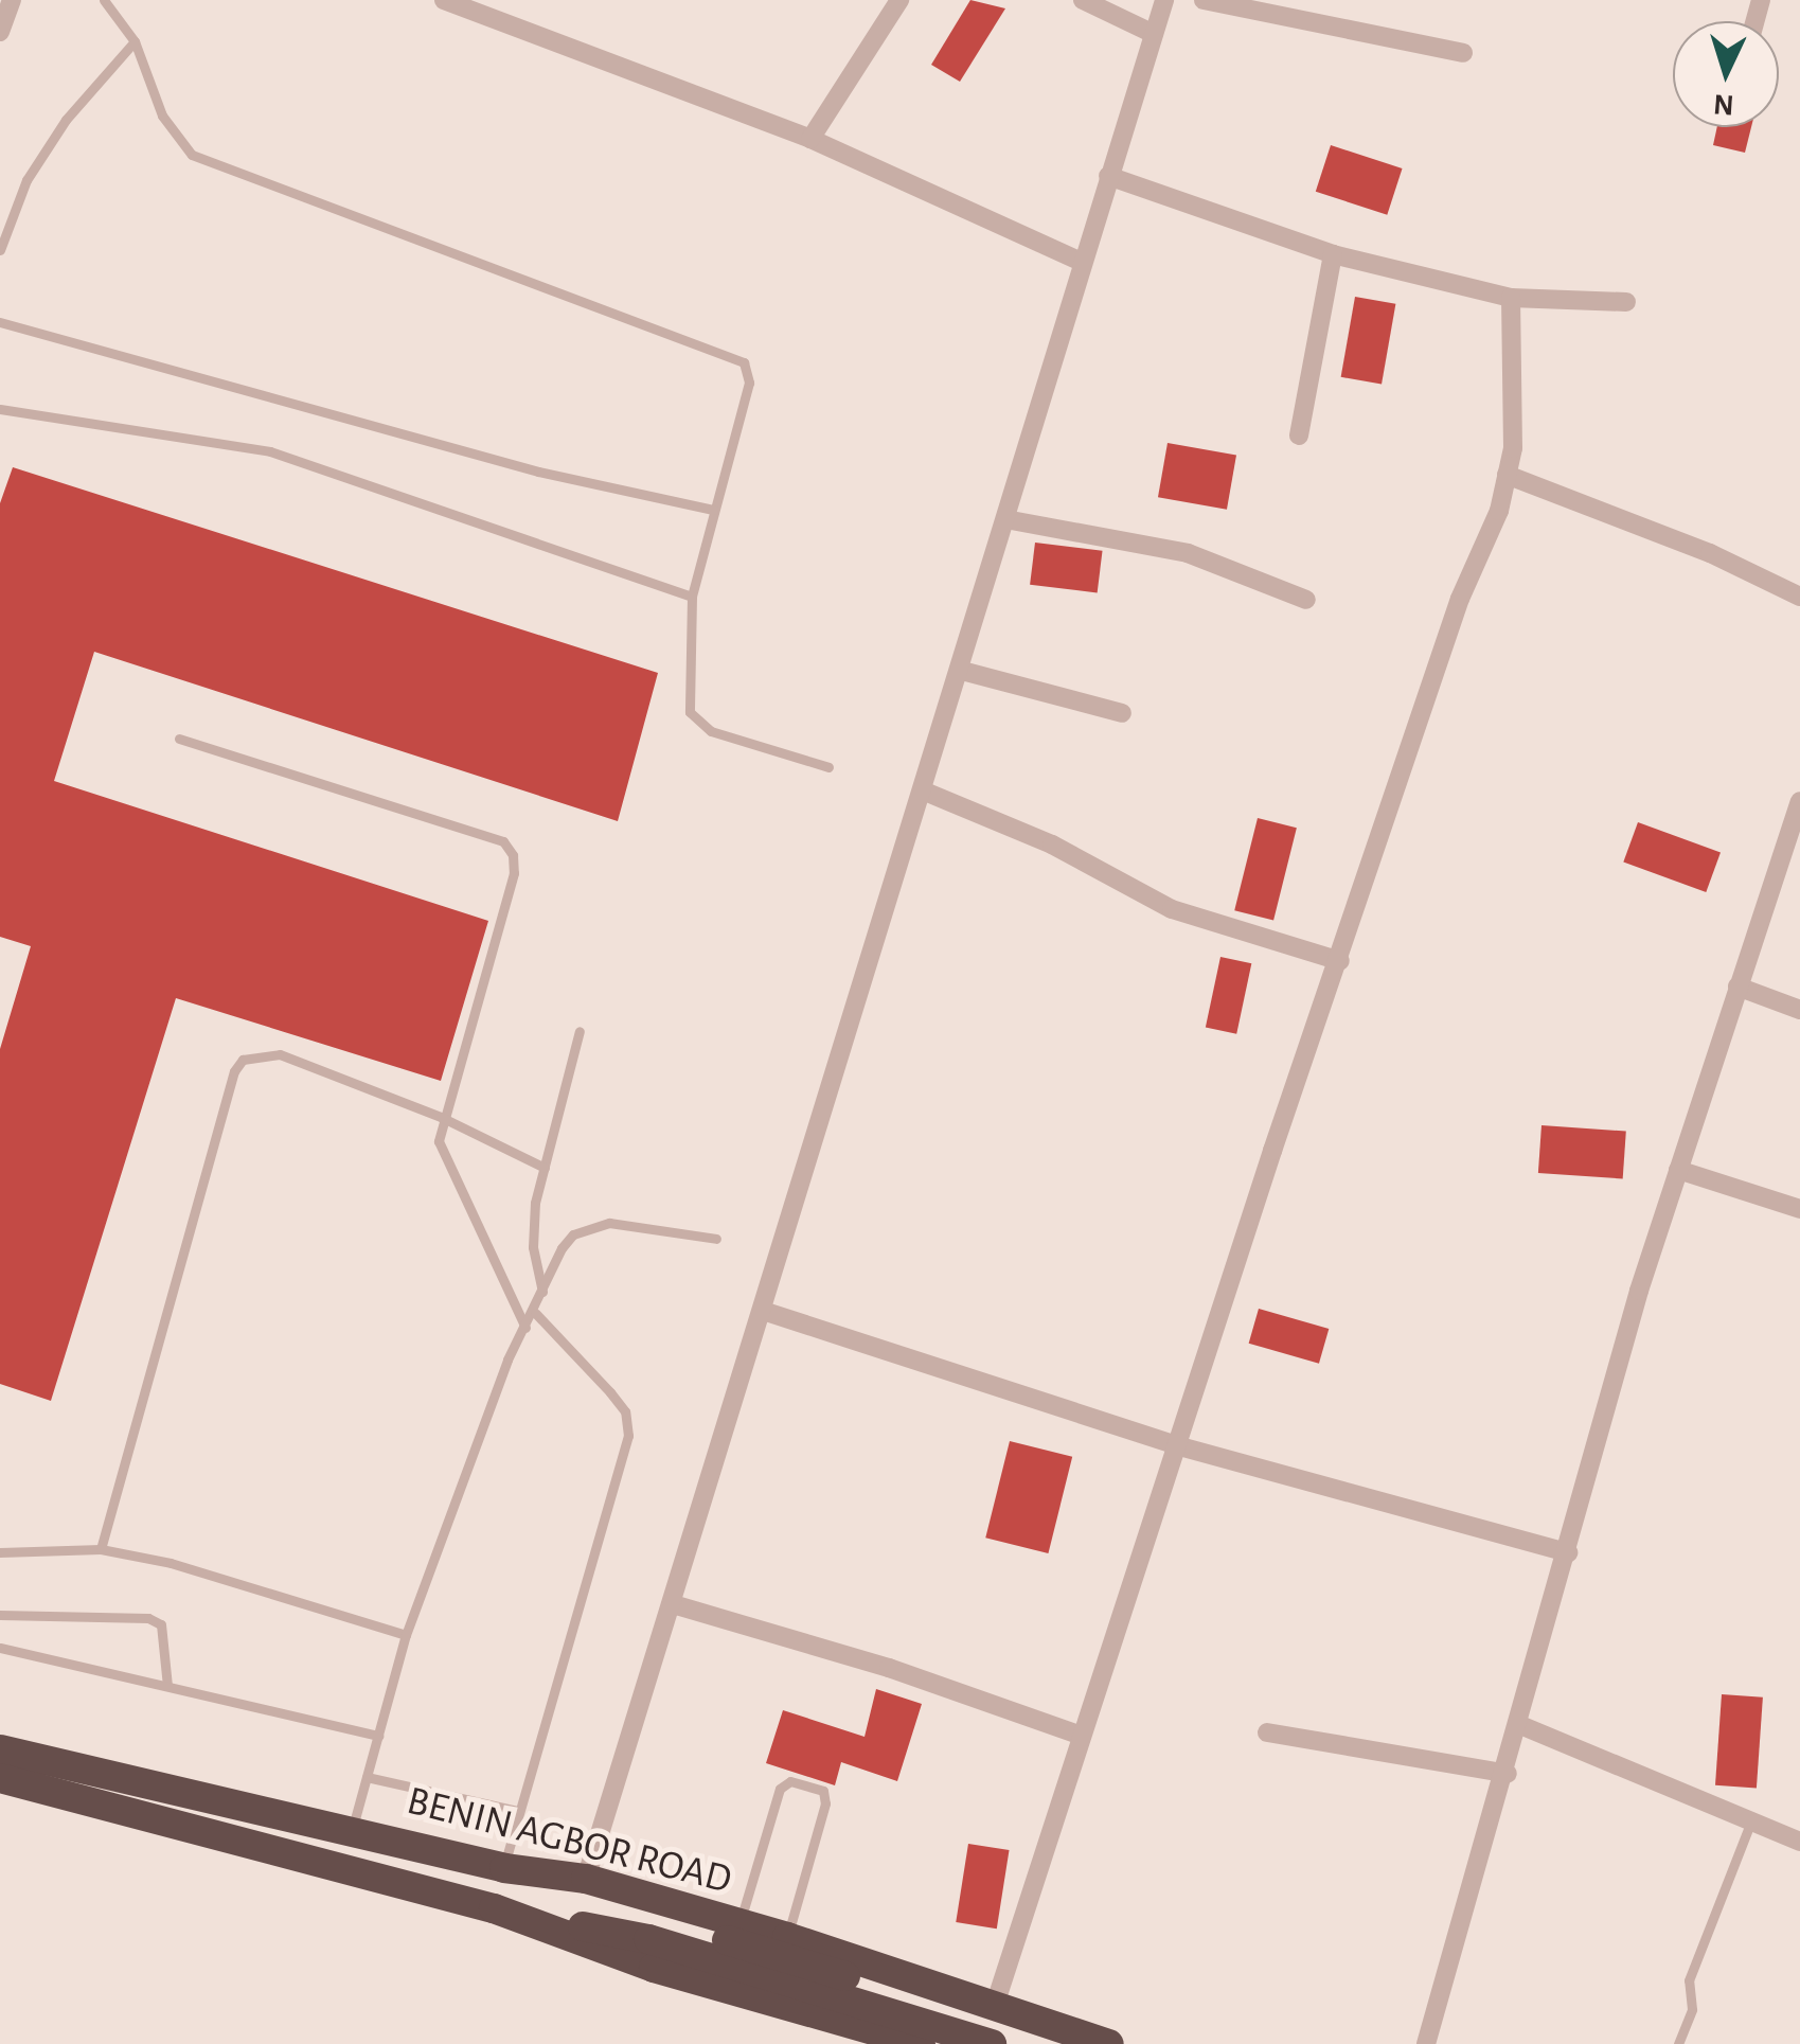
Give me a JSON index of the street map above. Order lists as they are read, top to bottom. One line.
{"streets":{"highway":["BENIN AGBOR ROAD"]},"north":"bottom"}
